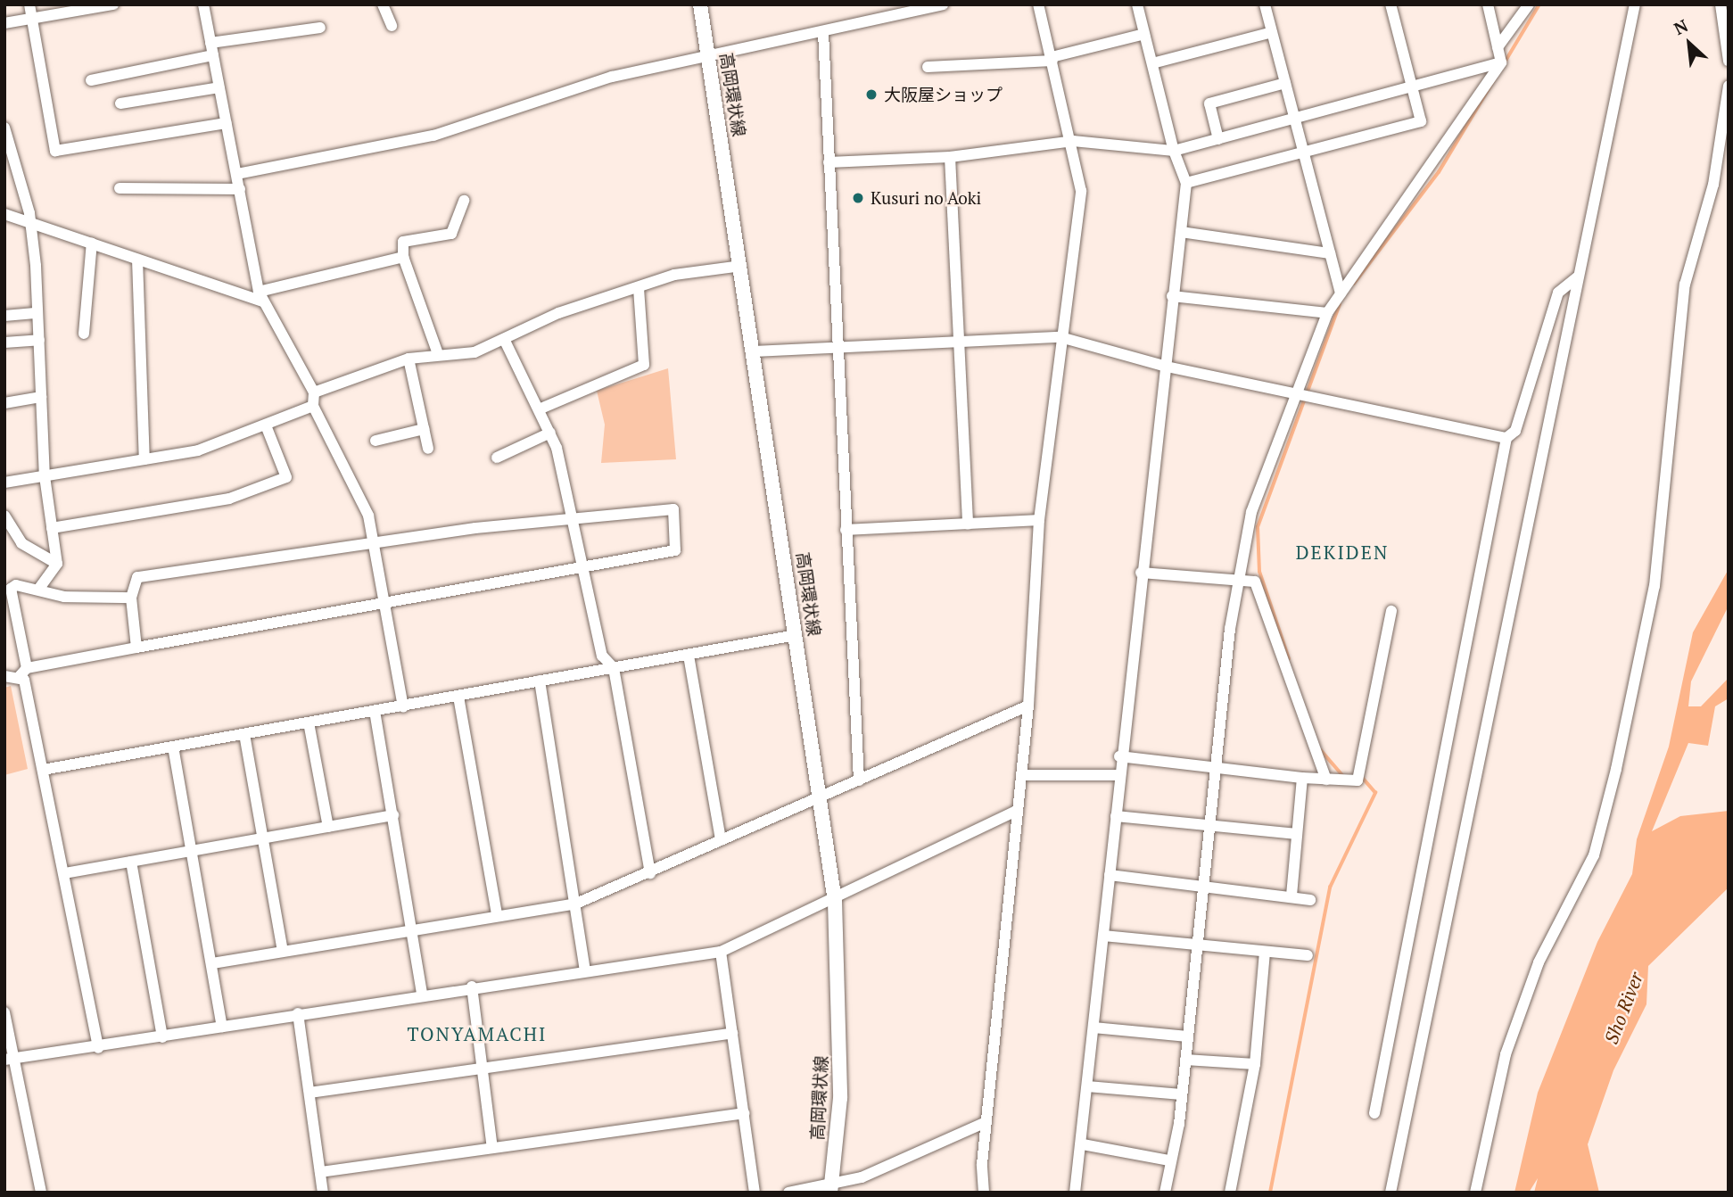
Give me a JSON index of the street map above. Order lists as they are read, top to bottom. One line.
{"streets":{"main road":["高岡環状線"]},"districts":["DEKIDEN","TONYAMACHI"],"water":["Sho River"],"places":["大阪屋ショップ","Kusuri no Aoki"],"north":"top left"}
